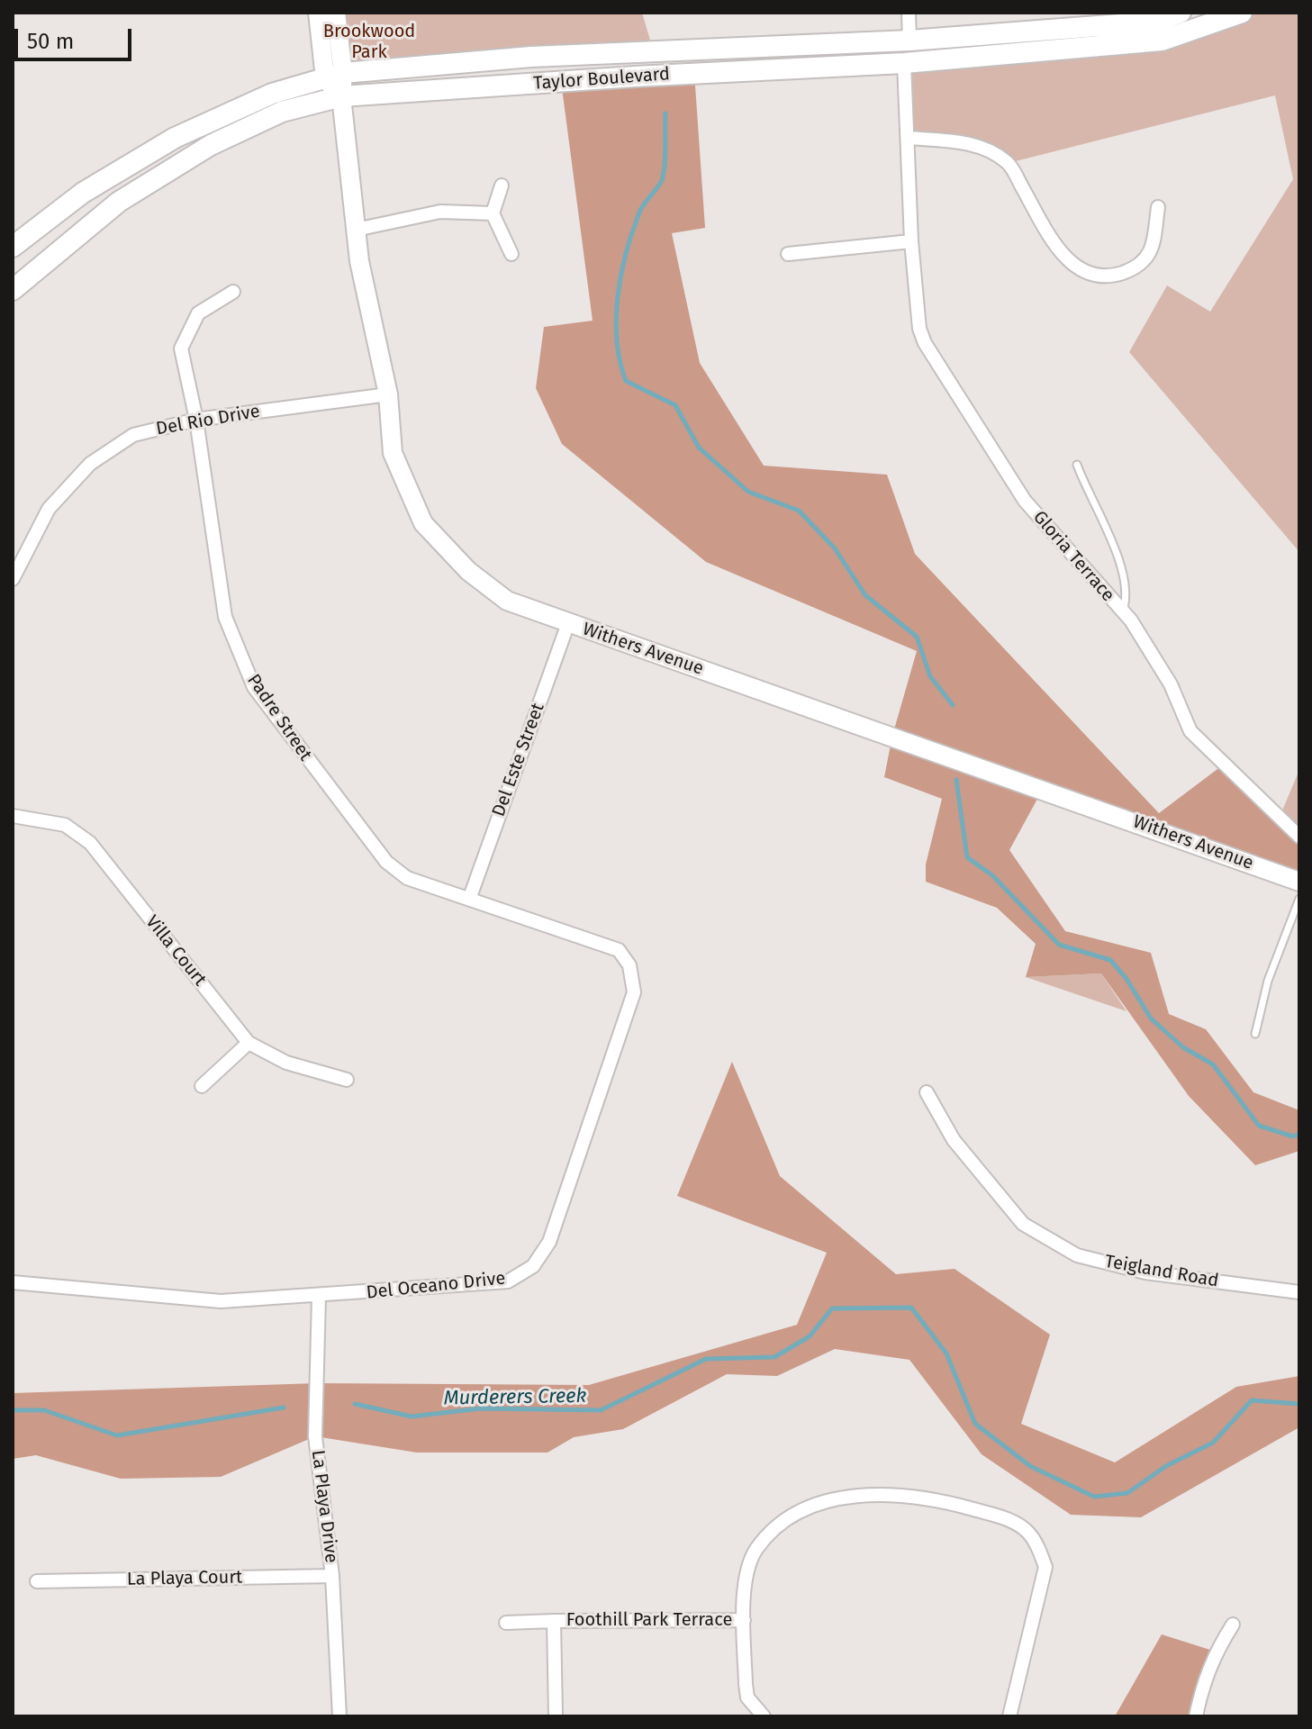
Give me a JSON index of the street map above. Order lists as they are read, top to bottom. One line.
{"streets":{"main road":["Taylor Boulevard"],"street":["Del Rio Drive","Gloria Terrace","Withers Avenue","Padre Street","Del Este Street","Villa Court","Teigland Road","Del Oceano Drive","La Playa Drive","La Playa Court","Foothill Park Terrace"]},"crossings":[["Taylor Boulevard","Gloria Terrace"],["Taylor Boulevard","Withers Avenue"],["Del Rio Drive","Withers Avenue"],["Del Rio Drive","Padre Street"],["Withers Avenue","Del Este Street"],["Padre Street","Del Este Street"],["Padre Street","Del Oceano Drive"],["Del Este Street","Del Oceano Drive"],["Del Oceano Drive","La Playa Drive"],["La Playa Drive","La Playa Court"]],"water":["Murderers Creek"],"parks":["Brookwood Park"],"scale_bar":"50 m"}
